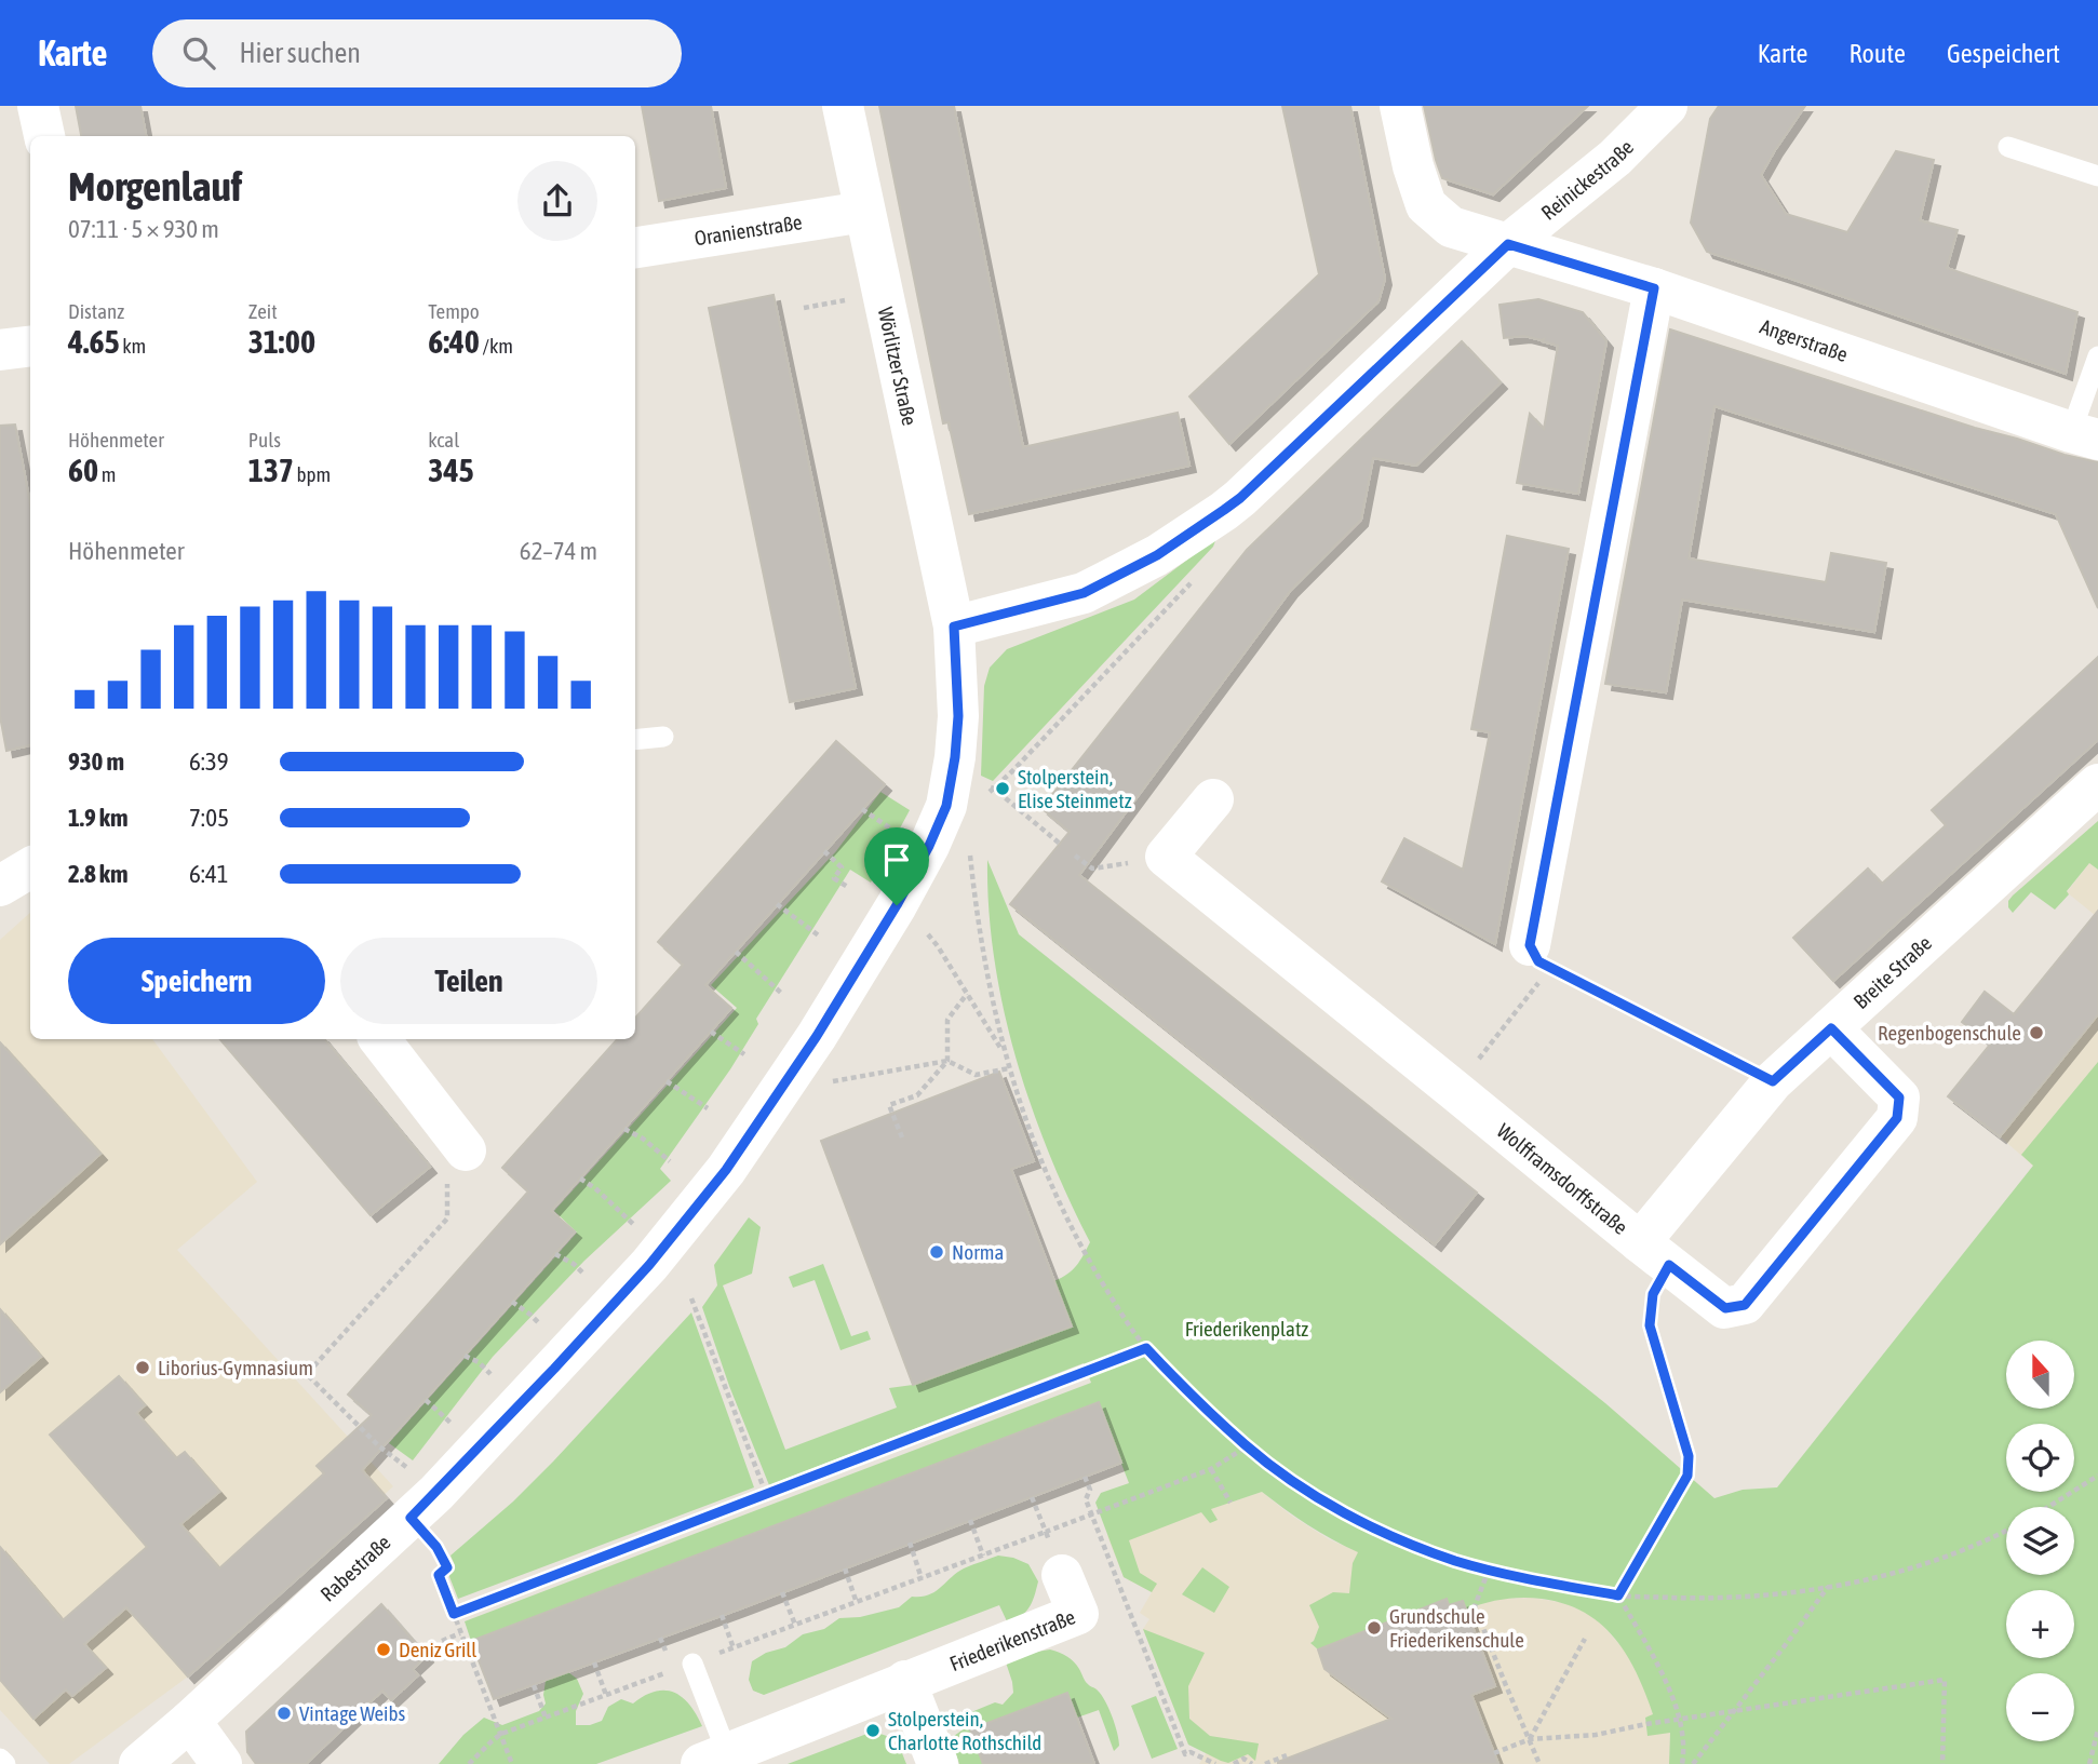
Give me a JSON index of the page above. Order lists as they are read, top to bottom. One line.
{"streets":{"street":["Reinickestraße","Oranienstraße","Angerstraße","Wörlitzer Straße","Breite Straße","Wolfframsdorffstraße","Rabestraße","Friederikenstraße"]},"crossings":[["Reinickestraße","Angerstraße"],["Reinickestraße","Wörlitzer Straße"],["Reinickestraße","Rabestraße"],["Oranienstraße","Wörlitzer Straße"],["Wörlitzer Straße","Rabestraße"],["Breite Straße","Wolfframsdorffstraße"]],"parks":["Friederikenplatz"],"places":["Stolperstein, Elise Steinmetz","Regenbogenschule","Norma","Liborius-Gymnasium","Grundschule Friederikenschule","Deniz Grill","Vintage Weibs","Stolperstein, Charlotte Rothschild"],"north":"top","page":{"header":"Karte","search":"Hier suchen","nav":["Karte","Route","Gespeichert"],"heading":["Morgenlauf","07:11 · 5 × 930 m"],"stats":[["Distanz","4.65 km"],["Zeit","31:00"],["Tempo","6:40 /km"],["Höhenmeter","60 m"],["Puls","137 bpm"],["kcal","345"]],"chart":["Höhenmeter","62–74 m"],"list":[{"name":"930 m","note":"6:39"},{"name":"1.9 km","note":"7:05"},{"name":"2.8 km","note":"6:41"}],"buttons":["Speichern","Teilen"],"map_buttons":["+","−"]}}
